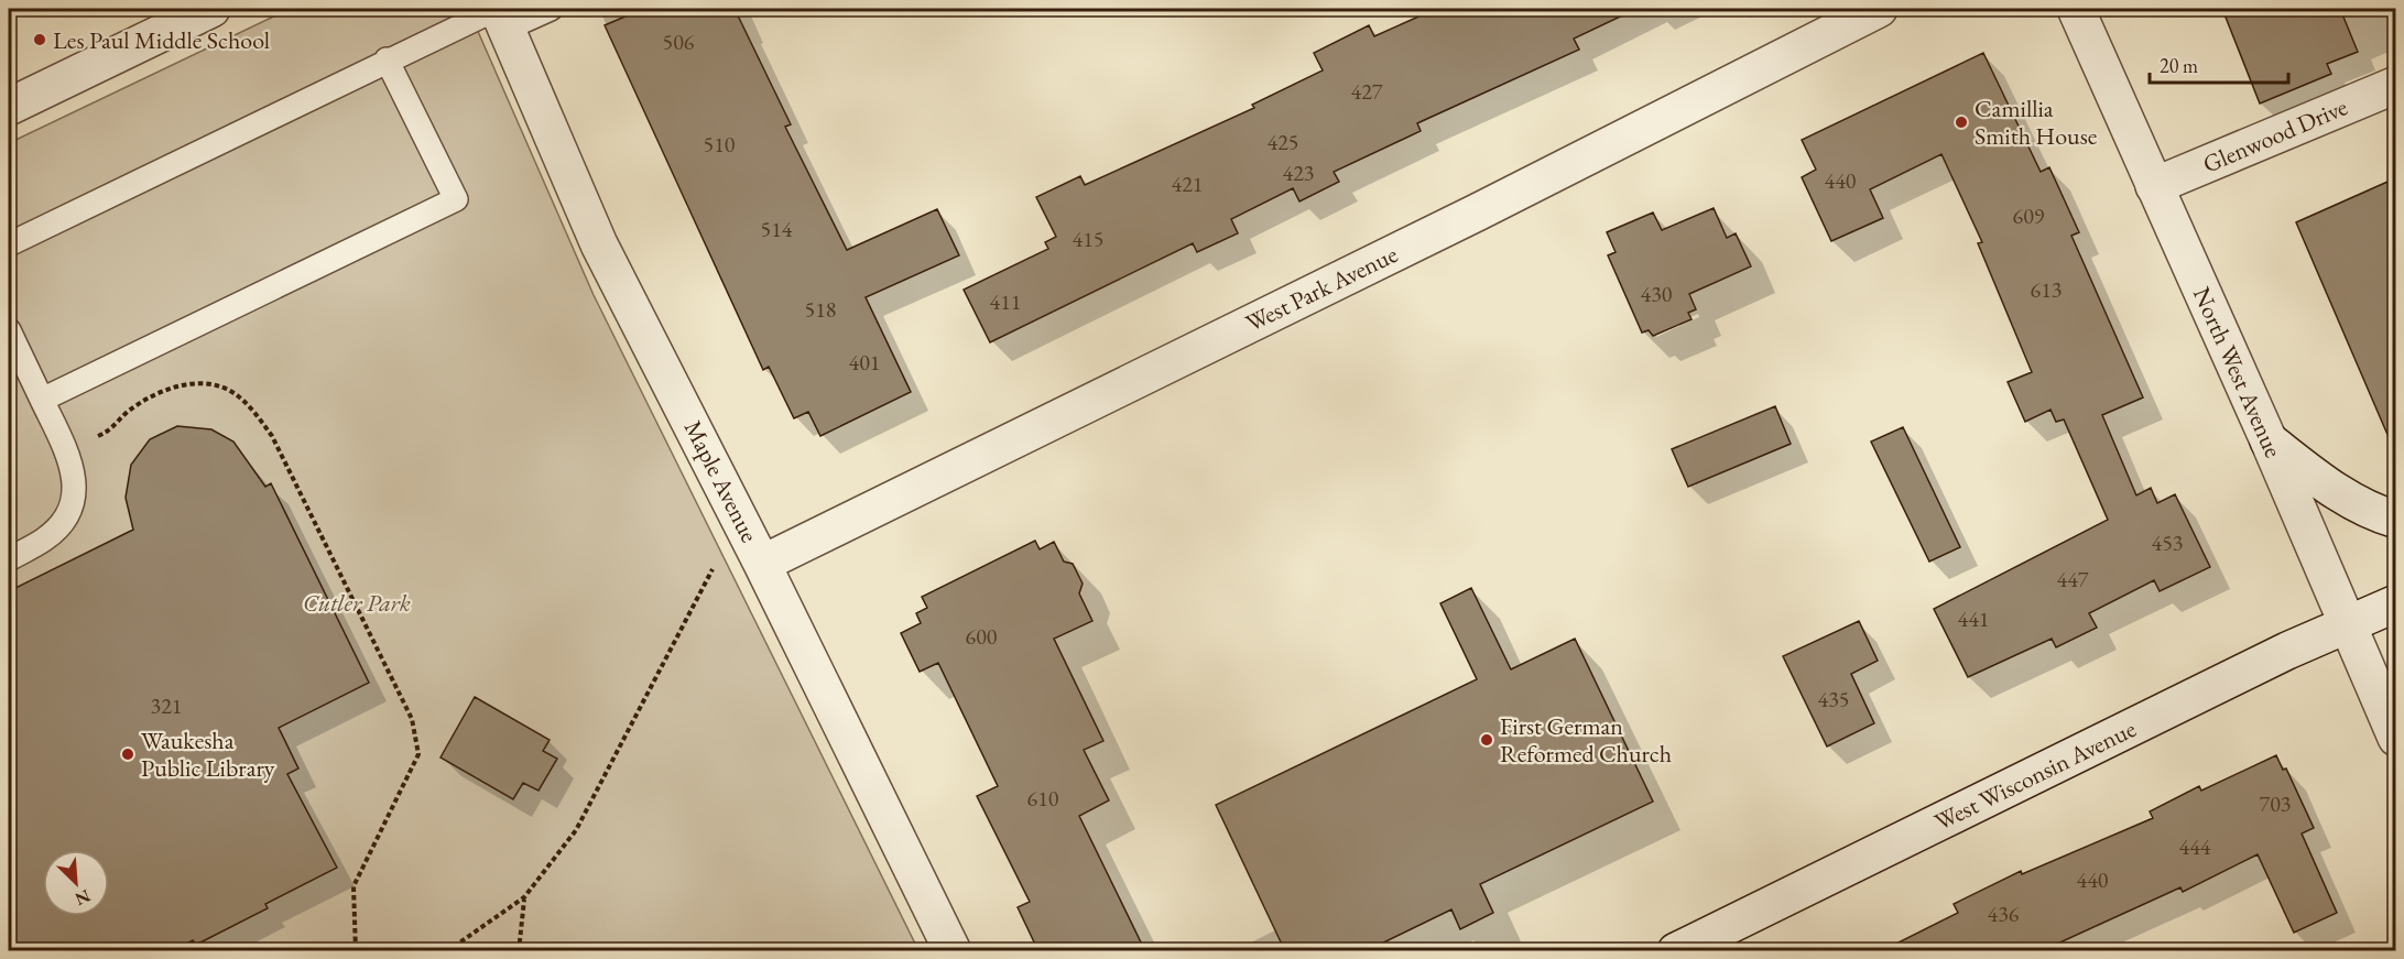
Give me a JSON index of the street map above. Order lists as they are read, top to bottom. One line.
{"streets":{"street":["Glenwood Drive","West Park Avenue","North West Avenue","Maple Avenue","West Wisconsin Avenue"]},"crossings":[["Glenwood Drive","North West Avenue"],["West Park Avenue","Maple Avenue"],["North West Avenue","West Wisconsin Avenue"]],"parks":["Cutler Park"],"places":["Les Paul Middle School","Camillia Smith House","First German Reformed Church","Waukesha Public Library"],"house_numbers":["506","427","425","510","423","440","421","609","514","415","613","430","411","518","401","453","447","441","600","435","321","610","703","444","440","436"],"scale_bar":"20 m","north":"bottom right"}
